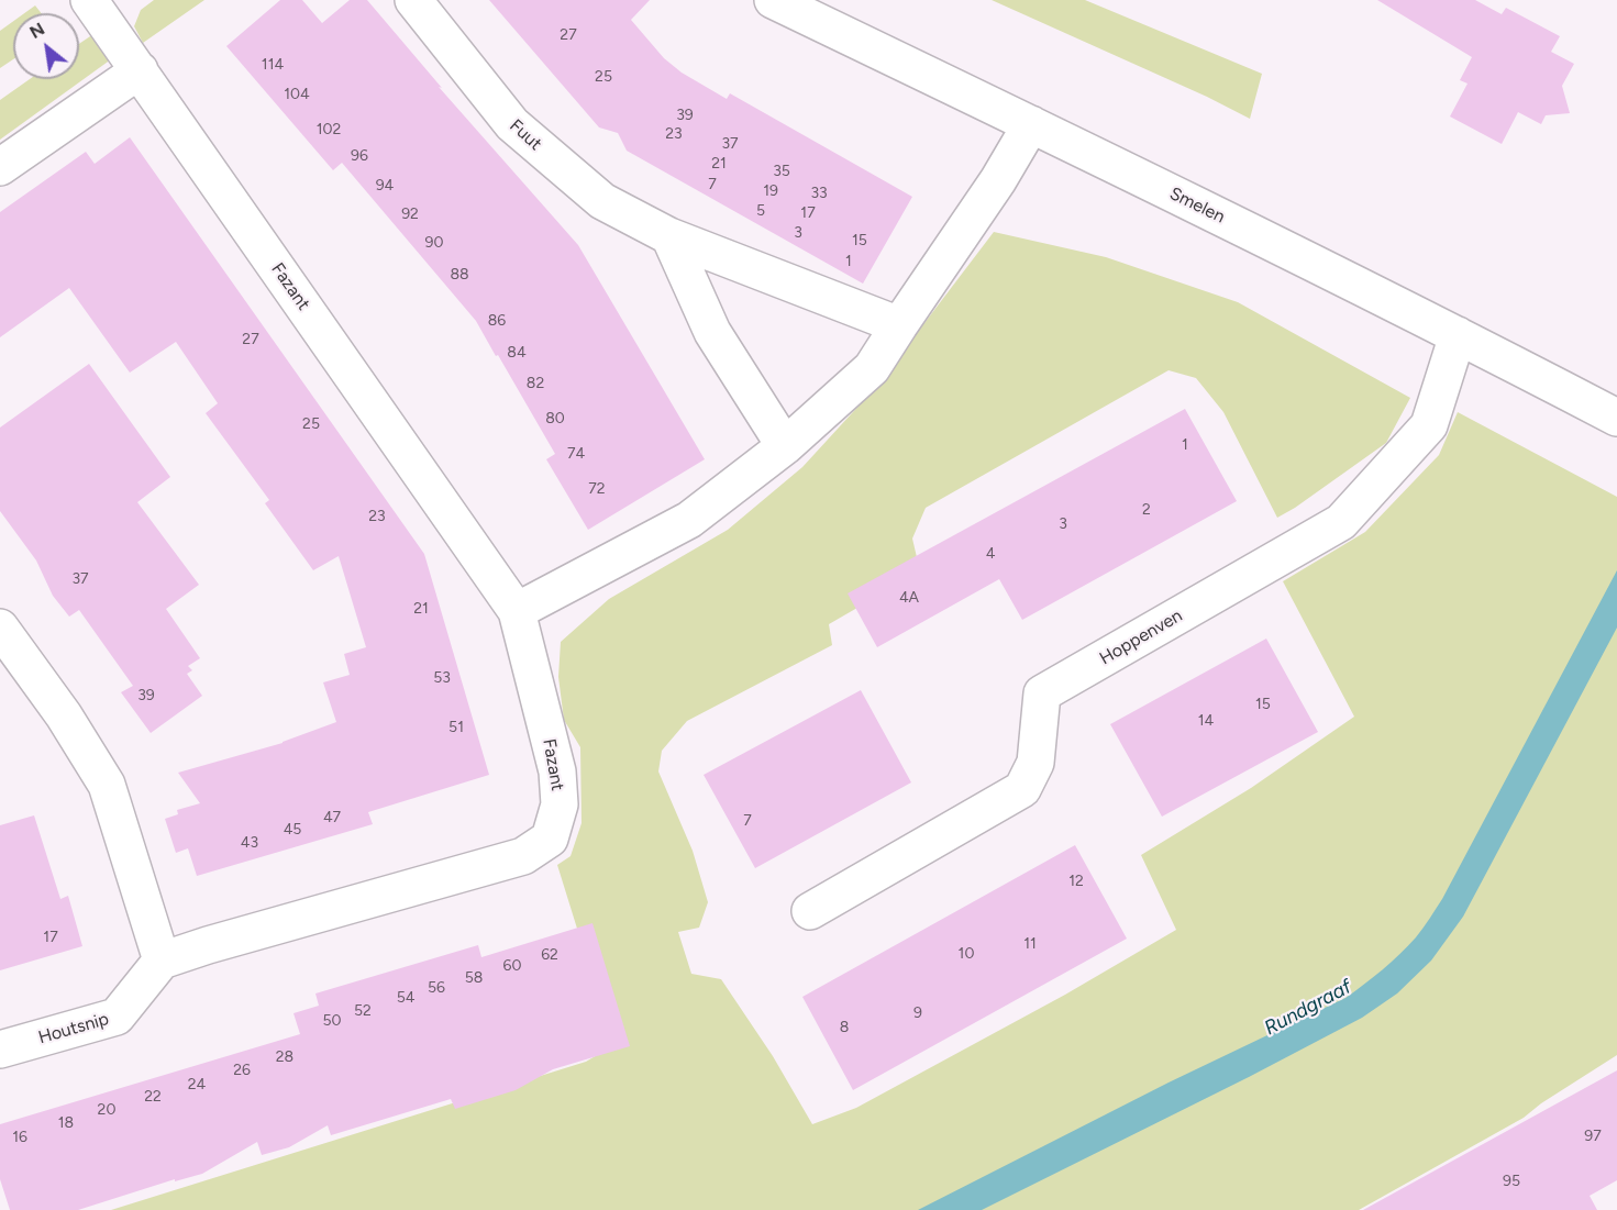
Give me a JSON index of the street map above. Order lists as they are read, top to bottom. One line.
{"streets":{"street":["Fuut","Smelen","Fazant","Hoppenven","Houtsnip"]},"crossings":[["Smelen","Hoppenven"],["Fazant","Houtsnip"]],"water":["Rundgraaf"],"house_numbers":["27","114","25","104","39","102","23","37","96","21","35","7","94","19","33","5","17","92","3","15","90","1","88","86","27","84","82","80","25","1","74","72","2","23","3","4","37","4A","21","53","39","15","14","51","47","7","45","43","12","17","11","10","62","60","58","56","54","52","9","50","8","28","26","24","22","20","18","97","16","95"],"north":"top left"}
